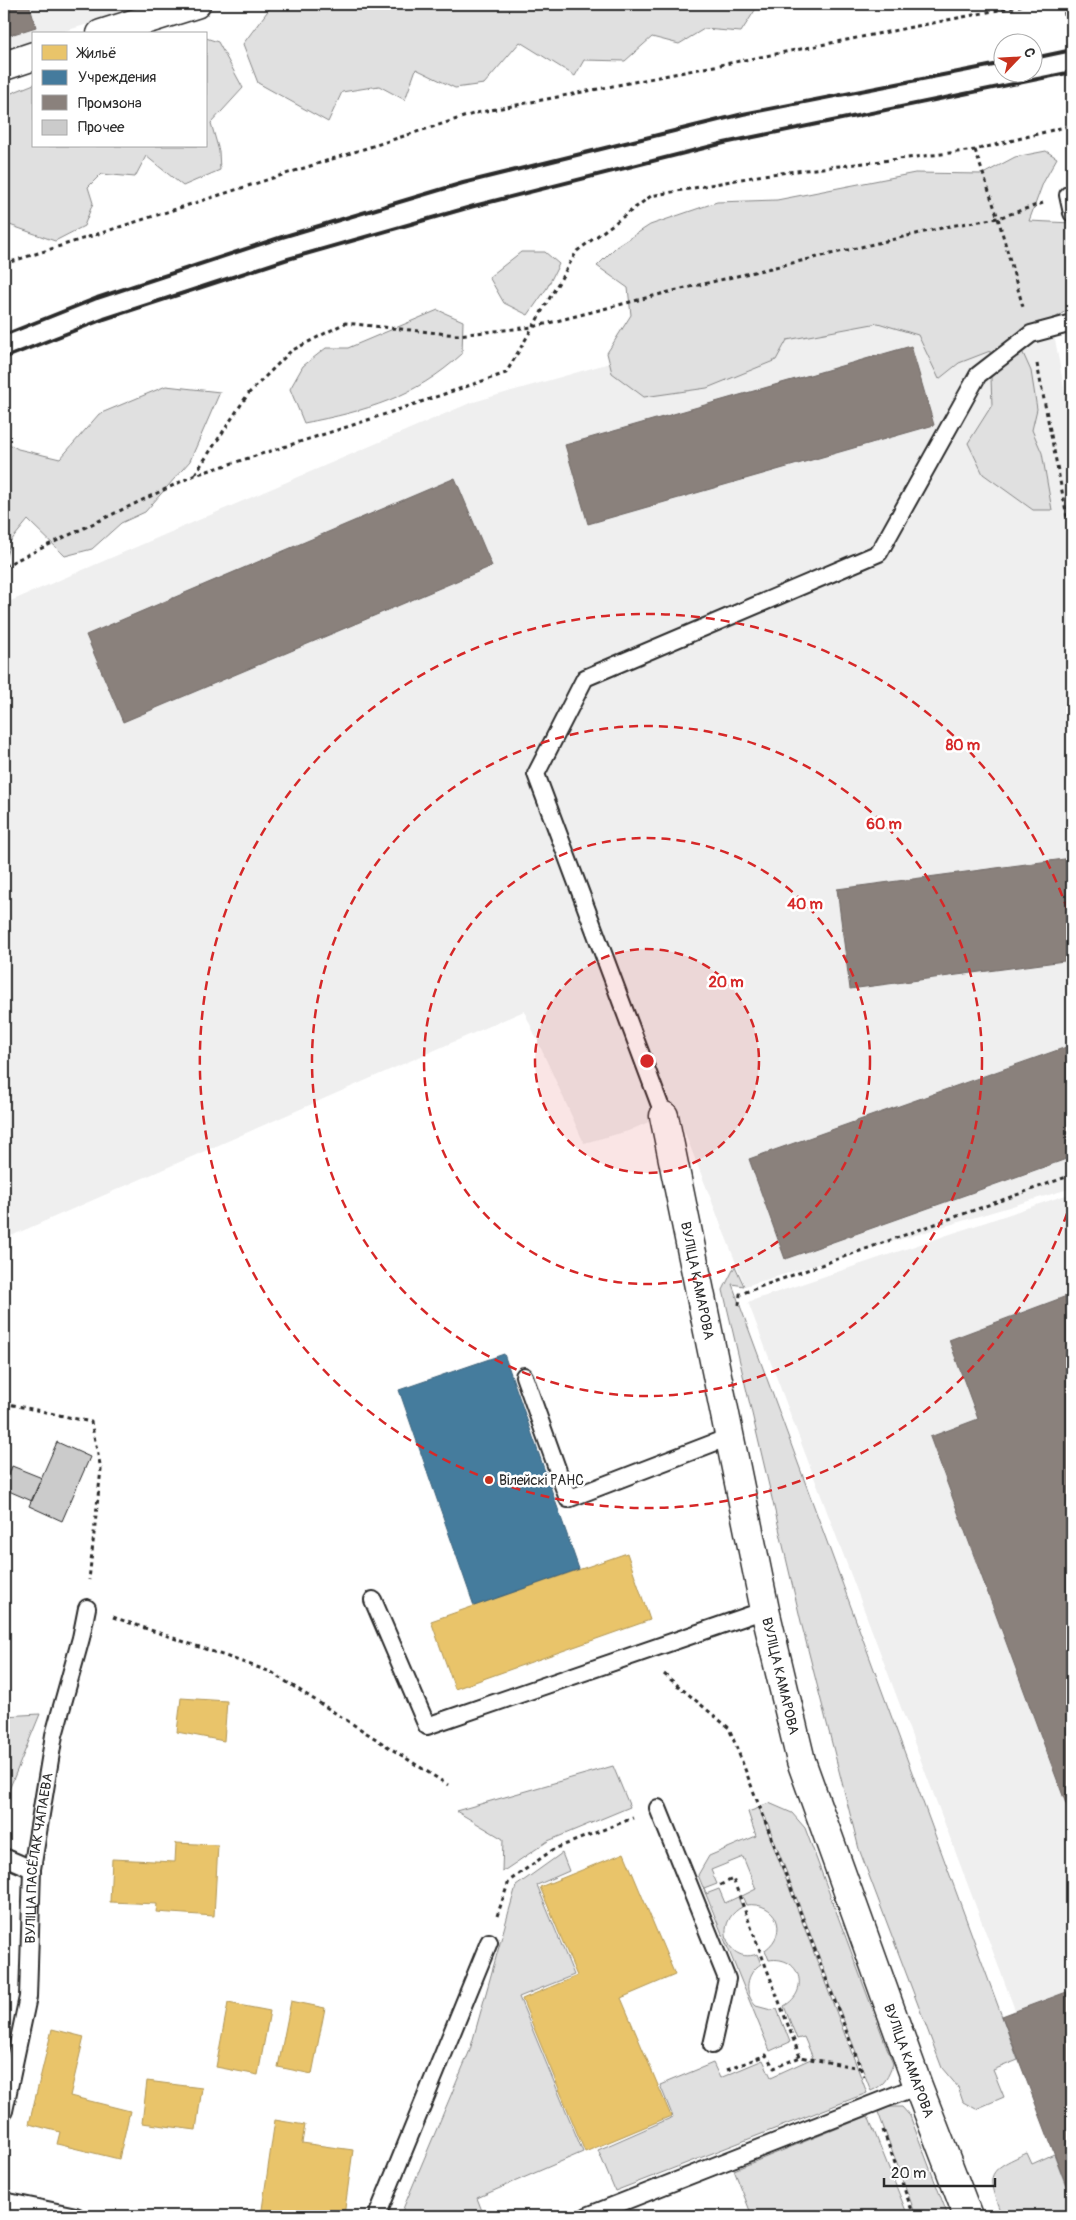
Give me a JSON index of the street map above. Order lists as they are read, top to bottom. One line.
{"streets":{"street":["ВУЛІЦА КАМАРОВА"],"lane":["ВУЛІЦА ПАСЁЛАК ЧАПАЕВА"]},"places":["Вілейскі РАНС"],"legend":["Жильё","Учреждения","Промзона","Прочее"],"scale_bar":"20 m","north":"top right","rings":["80 m","60 m","40 m","20 m"]}
